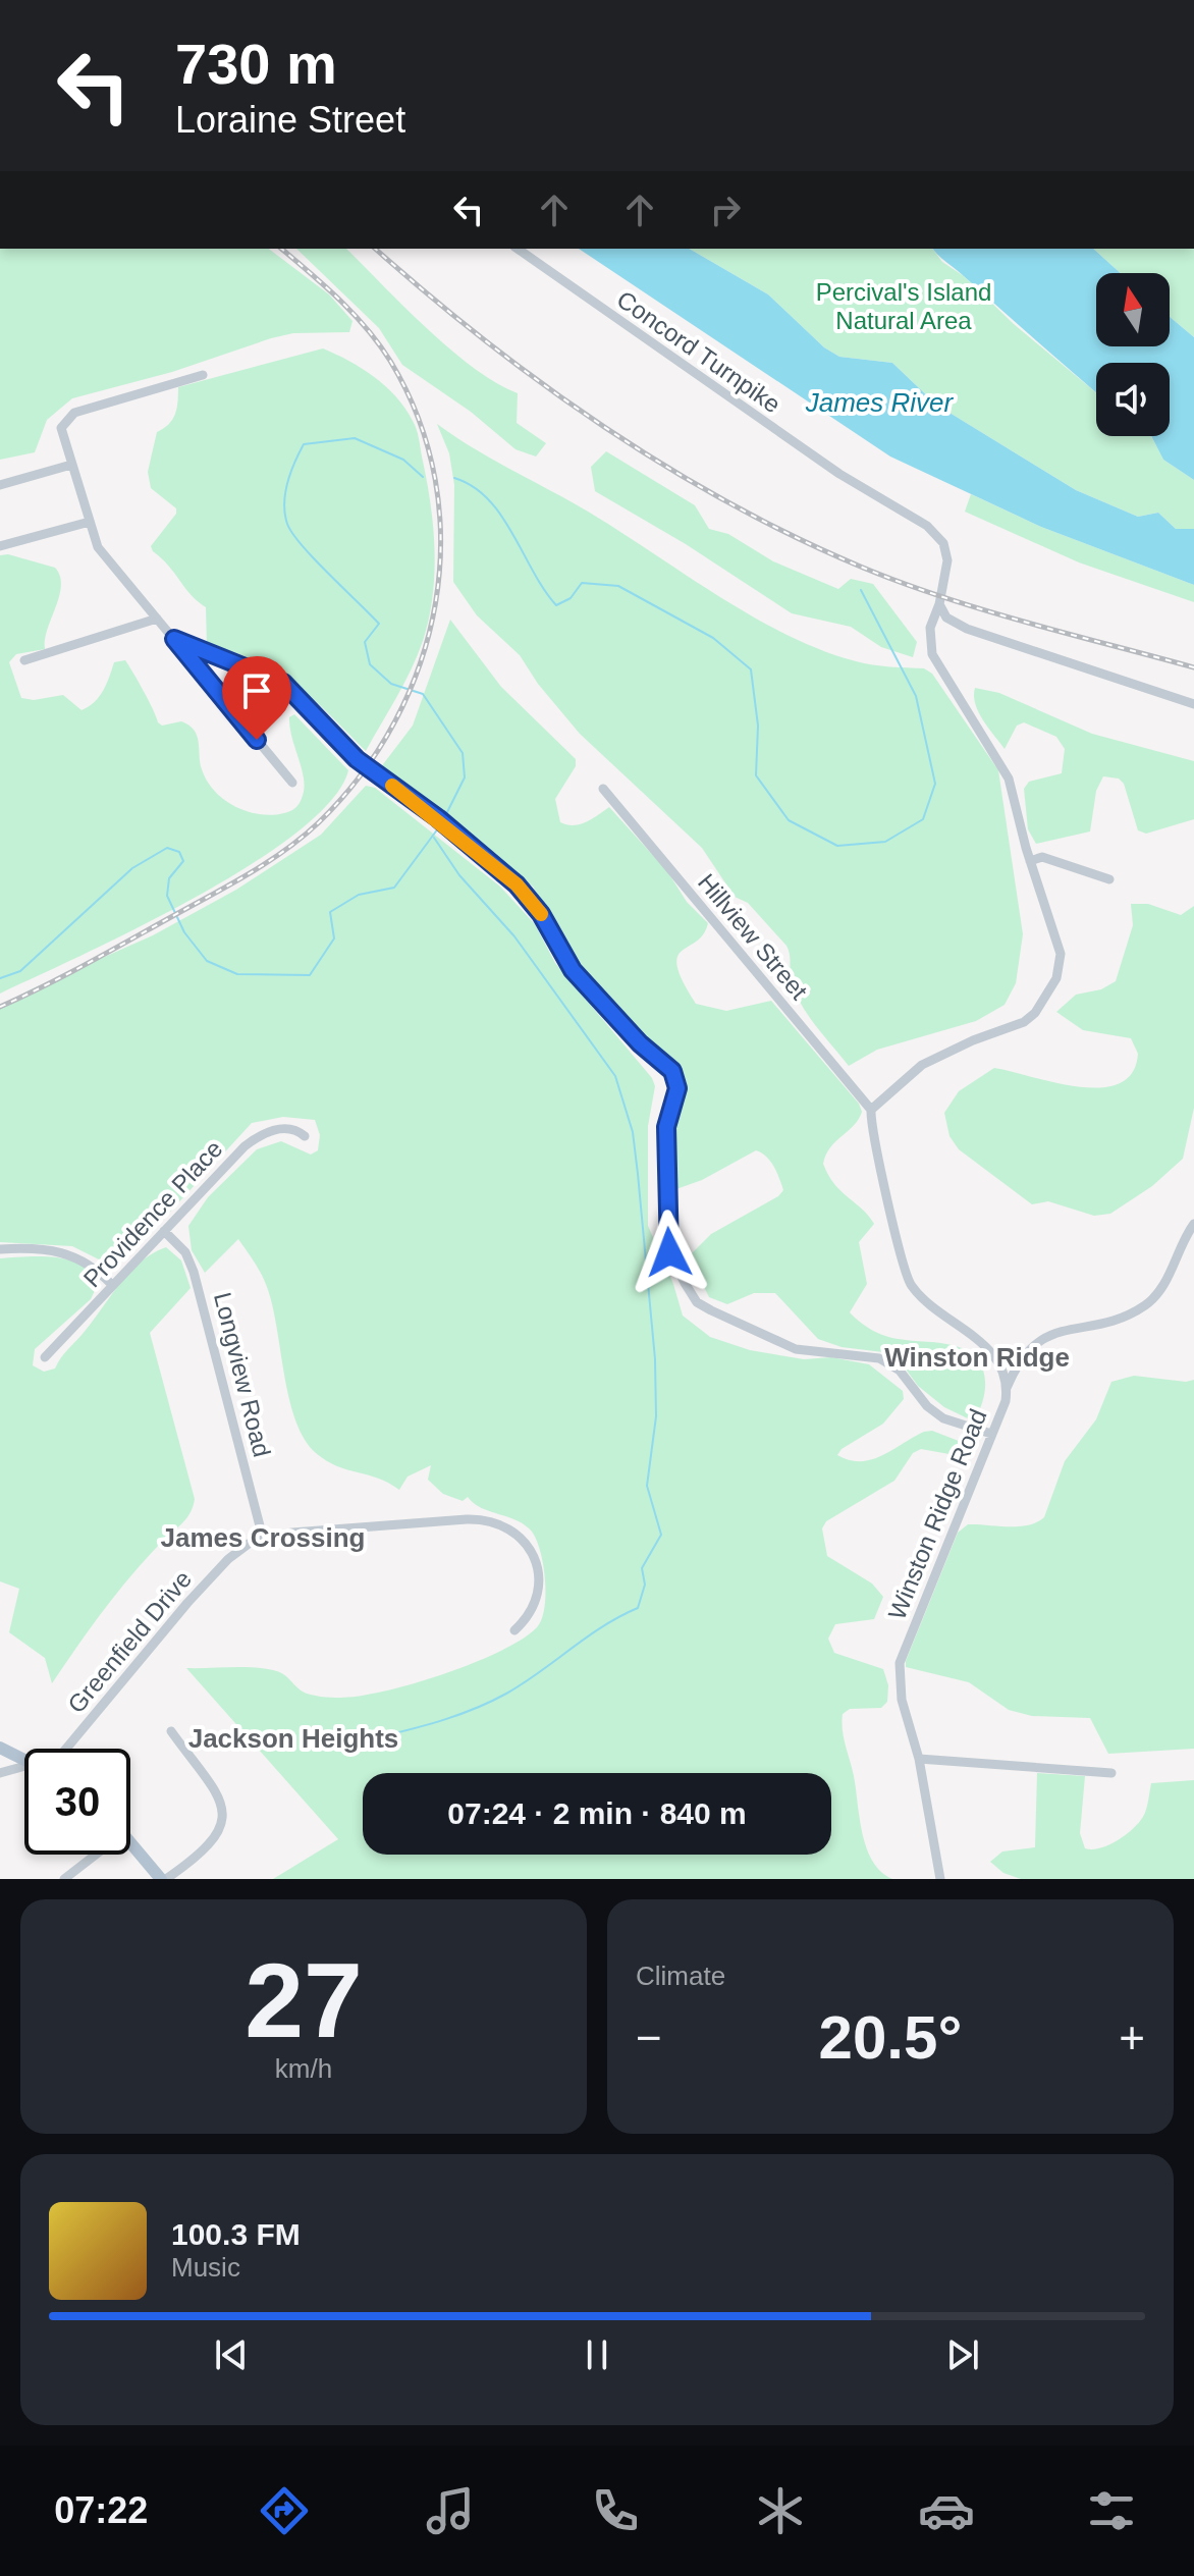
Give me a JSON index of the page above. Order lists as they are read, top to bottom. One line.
{"streets":{"street":["Concord Turnpike","Hillview Street","Providence Place","Longview Road","Winston Ridge Road","Greenfield Drive"]},"crossings":[["Concord Turnpike","Hillview Street"],["Concord Turnpike","Winston Ridge Road"],["Hillview Street","Winston Ridge Road"],["Providence Place","Longview Road"],["Longview Road","Greenfield Drive"]],"districts":["Winston Ridge","James Crossing","Jackson Heights"],"water":["James River"],"parks":["Percival's Island Natural Area"],"north":"top","page":{"turn":["730 m","Loraine Street"],"limit":"30","trip":"07:24 · 2 min · 840 m","tile":[["27","km/h"],"Climate"],"heat":["−","20.5°","+"],"song":["100.3 FM","Music"],"tabs":"07:22"}}
